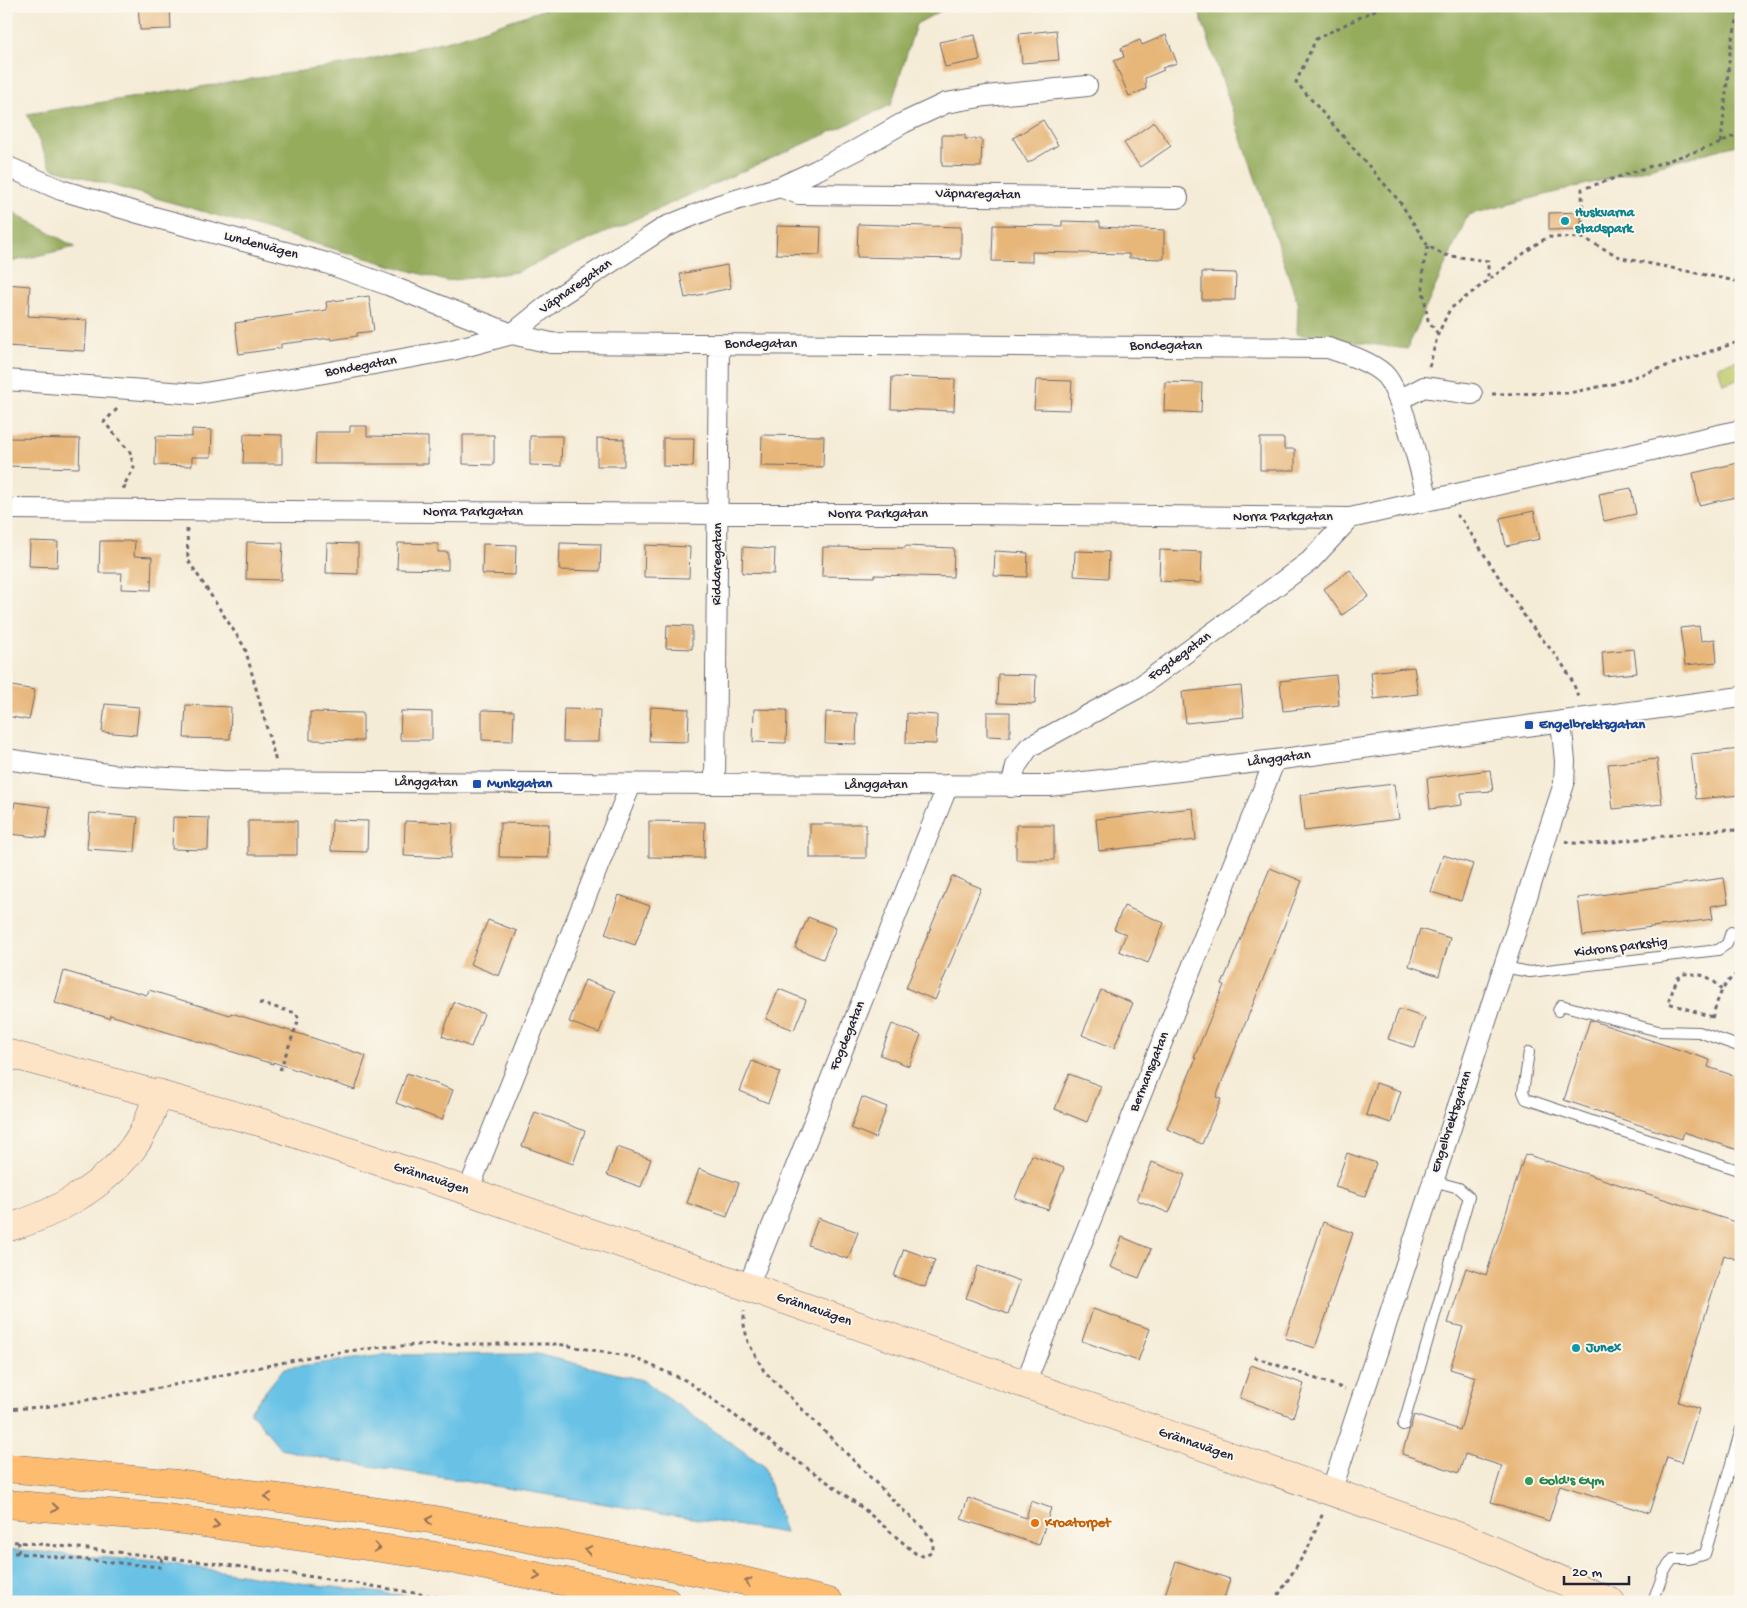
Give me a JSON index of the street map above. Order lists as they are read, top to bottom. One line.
{"streets":{"main road":["Grännavägen"],"street":["Väpnaregatan","Lundenvägen","Bondegatan","Norra Parkgatan","Riddaregatan","Fogdegatan","Långgatan","Bermansgatan","Engelbrektsgatan"],"lane":["Kidrons parkstig"]},"crossings":[["Väpnaregatan","Lundenvägen"],["Väpnaregatan","Bondegatan"],["Lundenvägen","Bondegatan"],["Bondegatan","Norra Parkgatan"],["Bondegatan","Riddaregatan"],["Norra Parkgatan","Riddaregatan"],["Norra Parkgatan","Fogdegatan"],["Riddaregatan","Långgatan"],["Fogdegatan","Långgatan"],["Fogdegatan","Grännavägen"],["Långgatan","Bermansgatan"],["Långgatan","Engelbrektsgatan"],["Kidrons parkstig","Engelbrektsgatan"],["Bermansgatan","Grännavägen"],["Engelbrektsgatan","Grännavägen"]],"places":{"other":["Huskvarna stadspark","Junex","Gold's Gym","Kroatorpet"],"transit":["Engelbrektsgatan","Munkgatan"]},"scale_bar":"20 m"}
